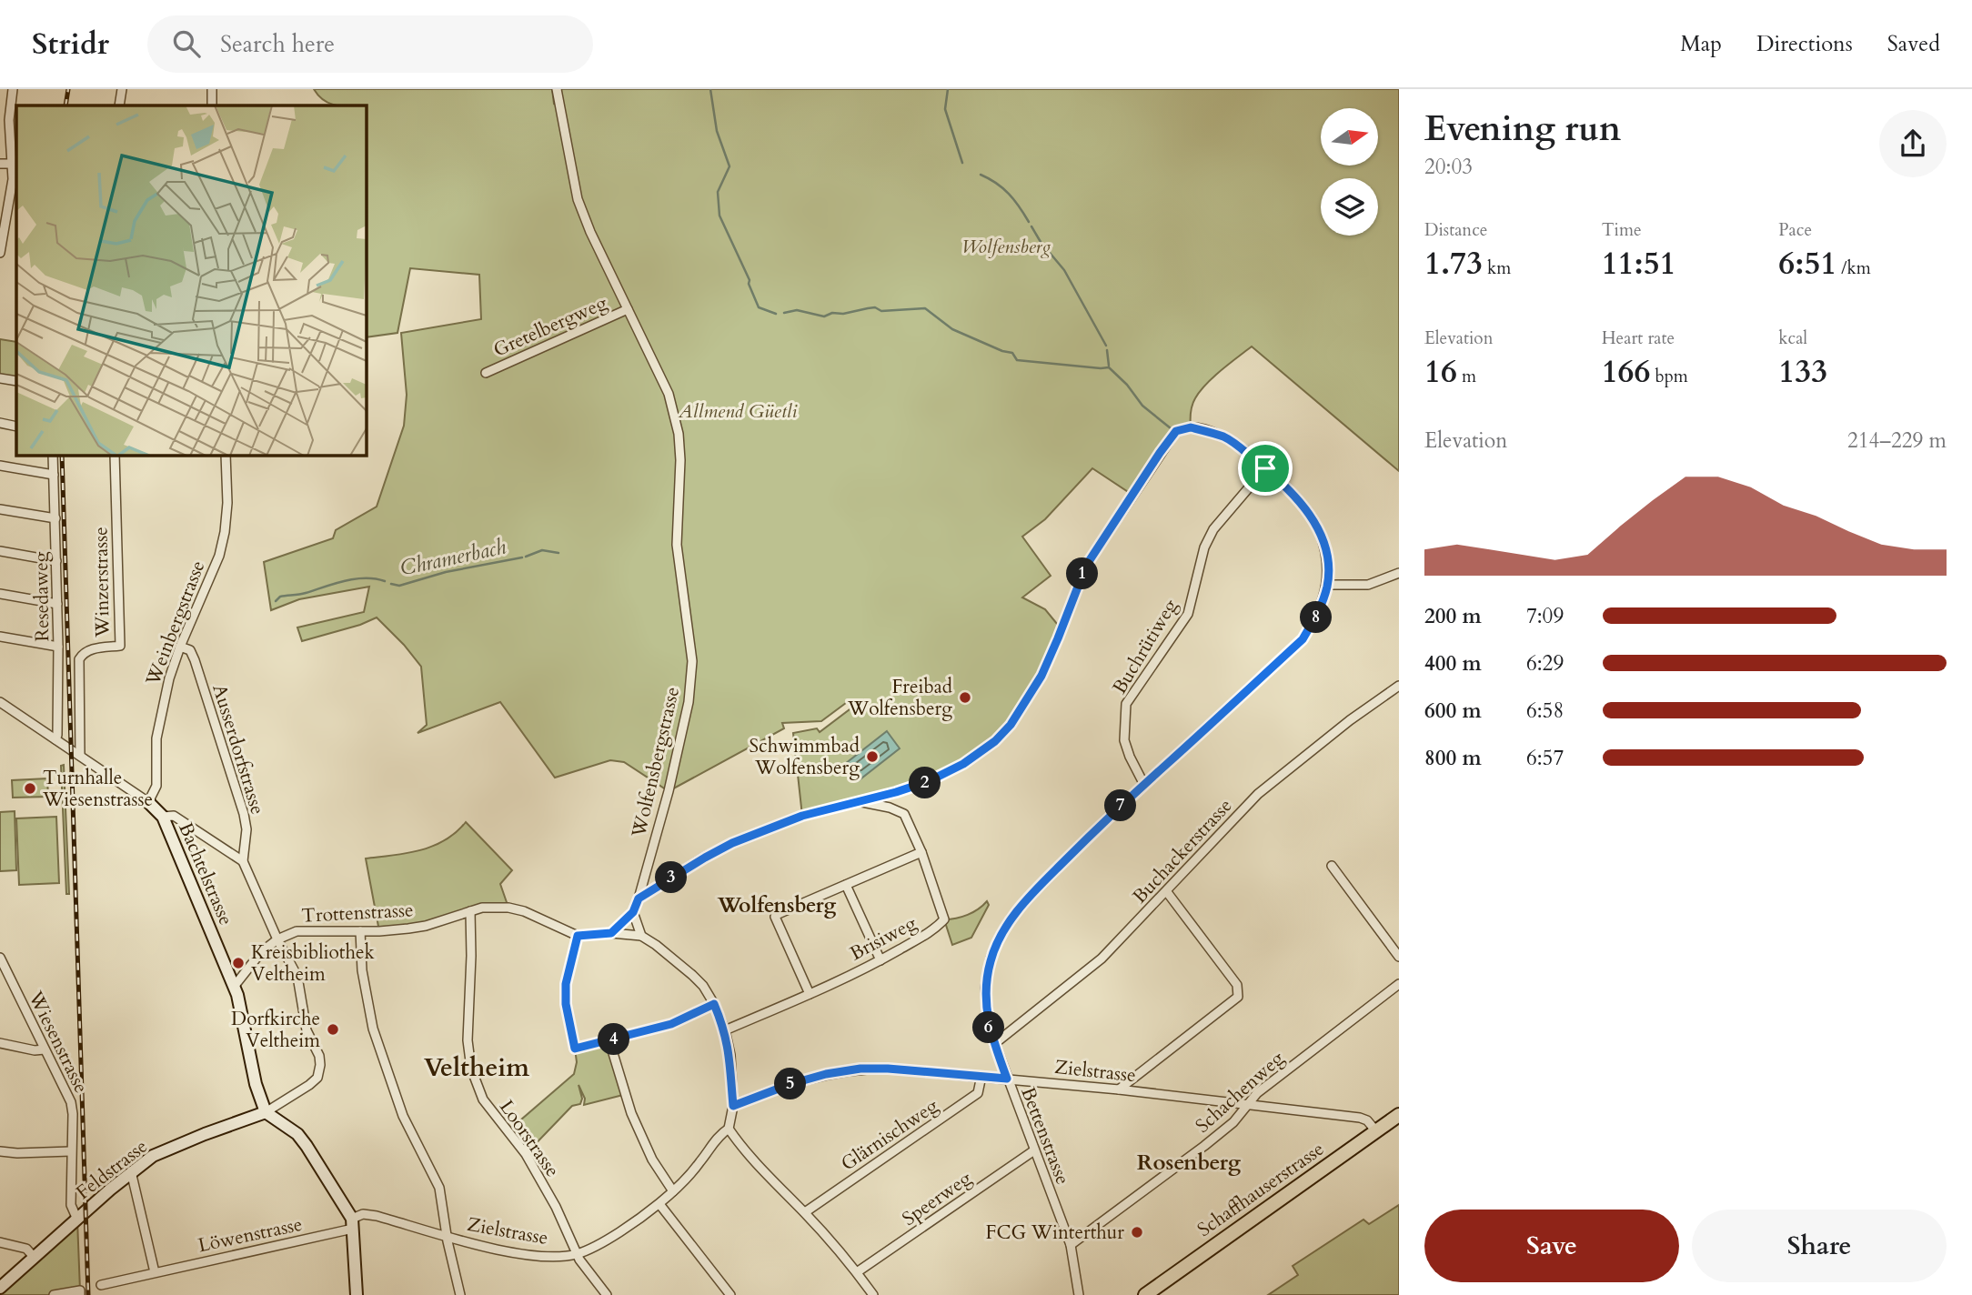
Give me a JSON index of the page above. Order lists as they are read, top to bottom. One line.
{"streets":{"main road":["Schaffhauserstrasse"],"street":["Gretelbergweg","Winzerstrasse","Resedaweg","Weinbergstrasse","Buchrütiweg","Ausserdorfstrasse","Wolfensbergstrasse","Buchackerstrasse","Bachtelstrasse","Trottenstrasse","Brisiweg","Wiesenstrasse","Zielstrasse","Schachenweg","Glärnischweg","Bettenstrasse","Loorstrasse","Feldstrasse","Speerweg","Löwenstrasse"]},"crossings":[["Gretelbergweg","Wolfensbergstrasse"],["Winzerstrasse","Bachtelstrasse"],["Resedaweg","Bachtelstrasse"],["Weinbergstrasse","Ausserdorfstrasse"],["Weinbergstrasse","Bachtelstrasse"],["Buchrütiweg","Bettenstrasse"],["Buchackerstrasse","Bettenstrasse"],["Bachtelstrasse","Trottenstrasse"],["Bachtelstrasse","Feldstrasse"],["Trottenstrasse","Loorstrasse"],["Brisiweg","Bettenstrasse"],["Wiesenstrasse","Feldstrasse"],["Zielstrasse","Schachenweg"],["Zielstrasse","Glärnischweg"],["Zielstrasse","Bettenstrasse"],["Zielstrasse","Loorstrasse"],["Zielstrasse","Schaffhauserstrasse"],["Zielstrasse","Löwenstrasse"],["Schachenweg","Bettenstrasse"],["Bettenstrasse","Speerweg"]],"districts":["Wolfensberg","Veltheim","Rosenberg"],"water":["Chramerbach"],"parks":["Wolfensberg","Allmend Güetli"],"places":["Freibad Wolfensberg","Schwimmbad Wolfensberg","Turnhalle Wiesenstrasse","Kreisbibliothek Veltheim","Dorfkirche Veltheim","FCG Winterthur"],"north":"right","page":{"header":"Stridr","search":"Search here","nav":["Map","Directions","Saved"],"heading":["Evening run","20:03"],"stats":[["Distance","1.73 km"],["Time","11:51"],["Pace","6:51 /km"],["Elevation","16 m"],["Heart rate","166 bpm"],["kcal","133"]],"chart":["Elevation","214–229 m"],"pins":["1","8","2","7","3","6","4","5"],"list":[{"name":"200 m","note":"7:09"},{"name":"400 m","note":"6:29"},{"name":"600 m","note":"6:58"},{"name":"800 m","note":"6:57"}],"buttons":["Save","Share"]}}
